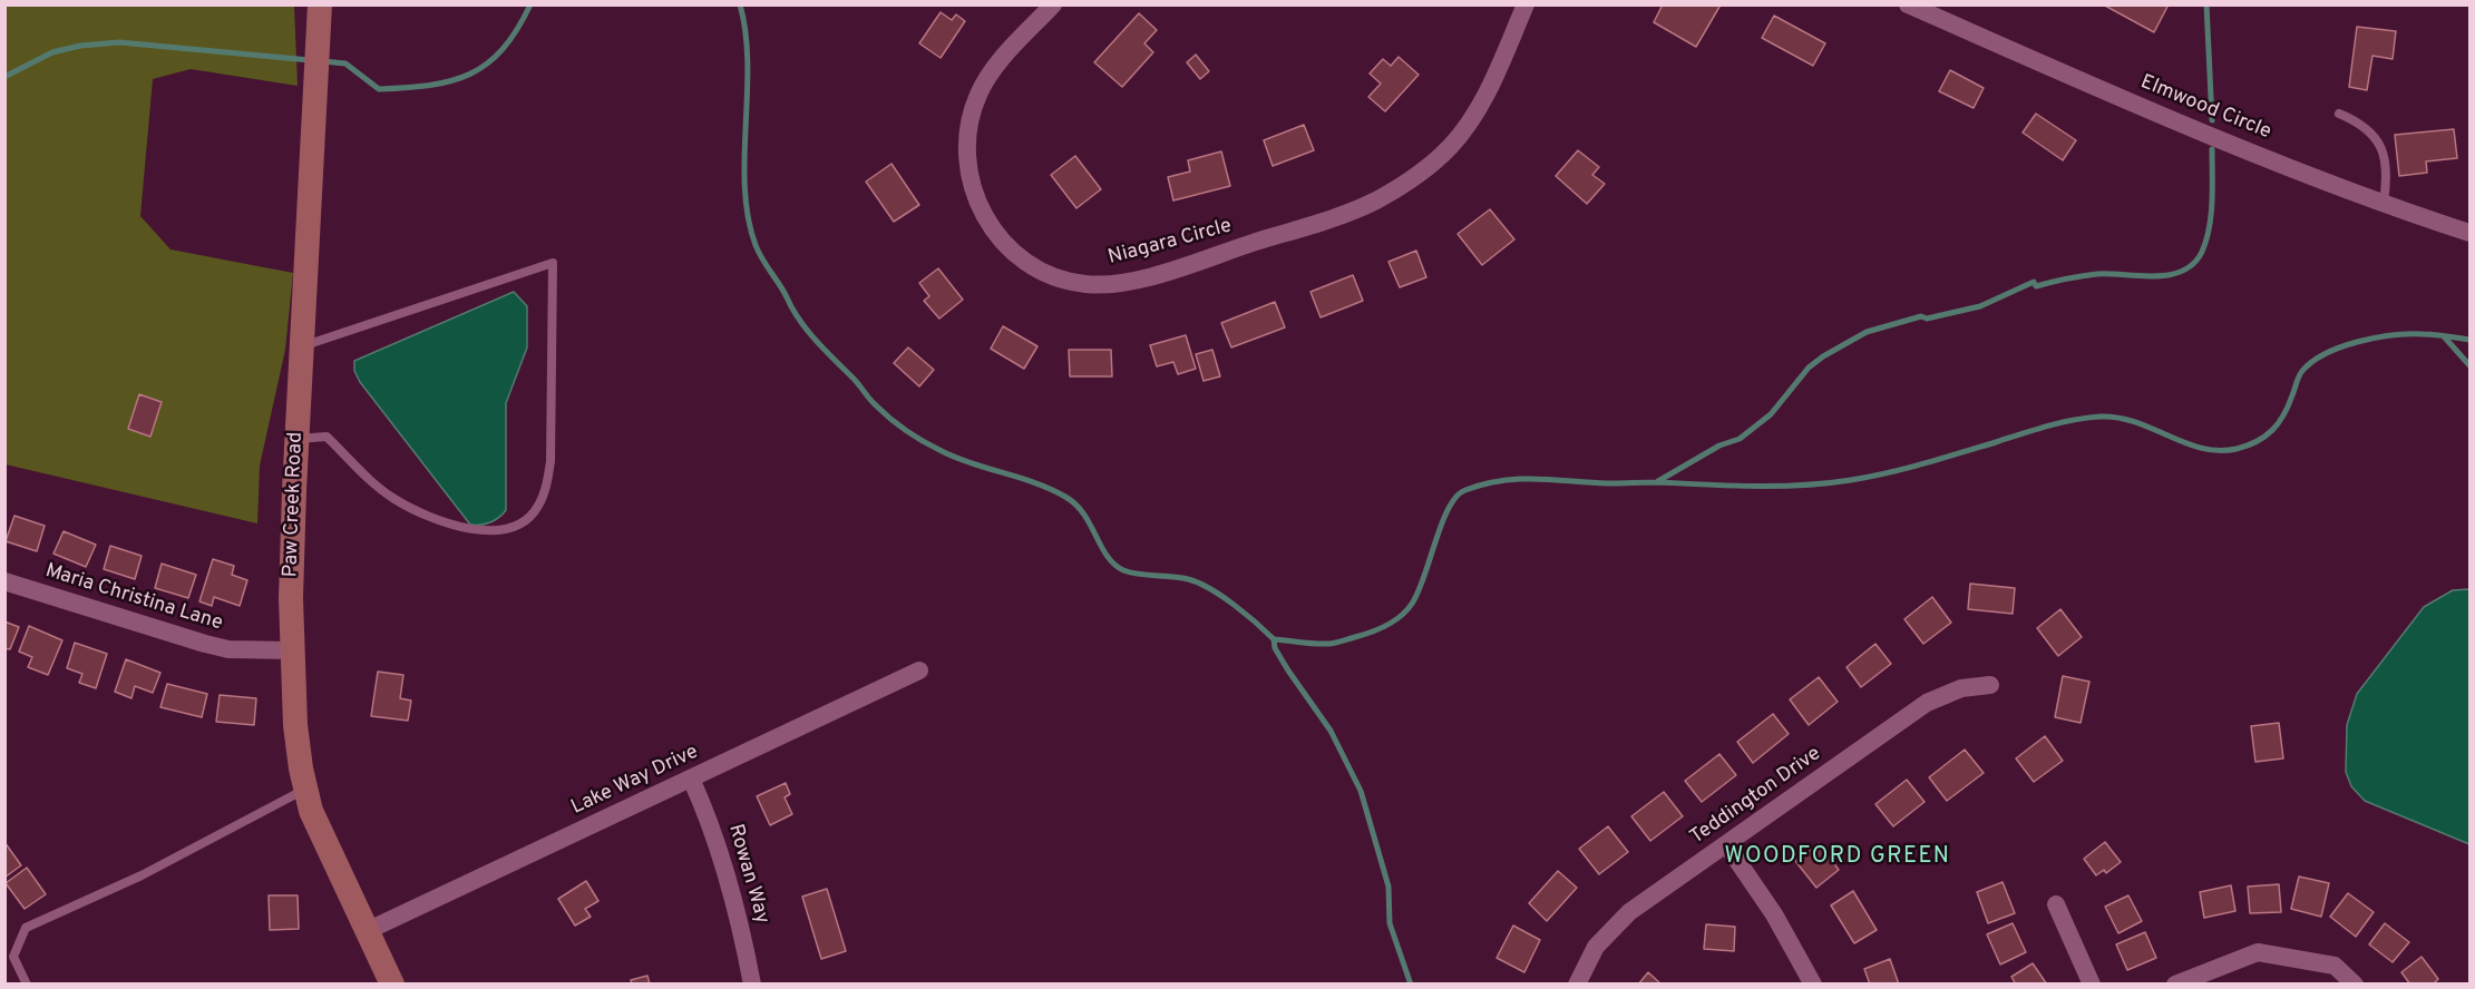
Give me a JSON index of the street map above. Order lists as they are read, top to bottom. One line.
{"streets":{"street":["Elmwood Circle","Niagara Circle","Paw Creek Road","Maria Christina Lane","Lake Way Drive","Teddington Drive","Rowan Way"]},"crossings":[["Paw Creek Road","Maria Christina Lane"],["Paw Creek Road","Lake Way Drive"],["Lake Way Drive","Rowan Way"]],"districts":["WOODFORD GREEN"]}
